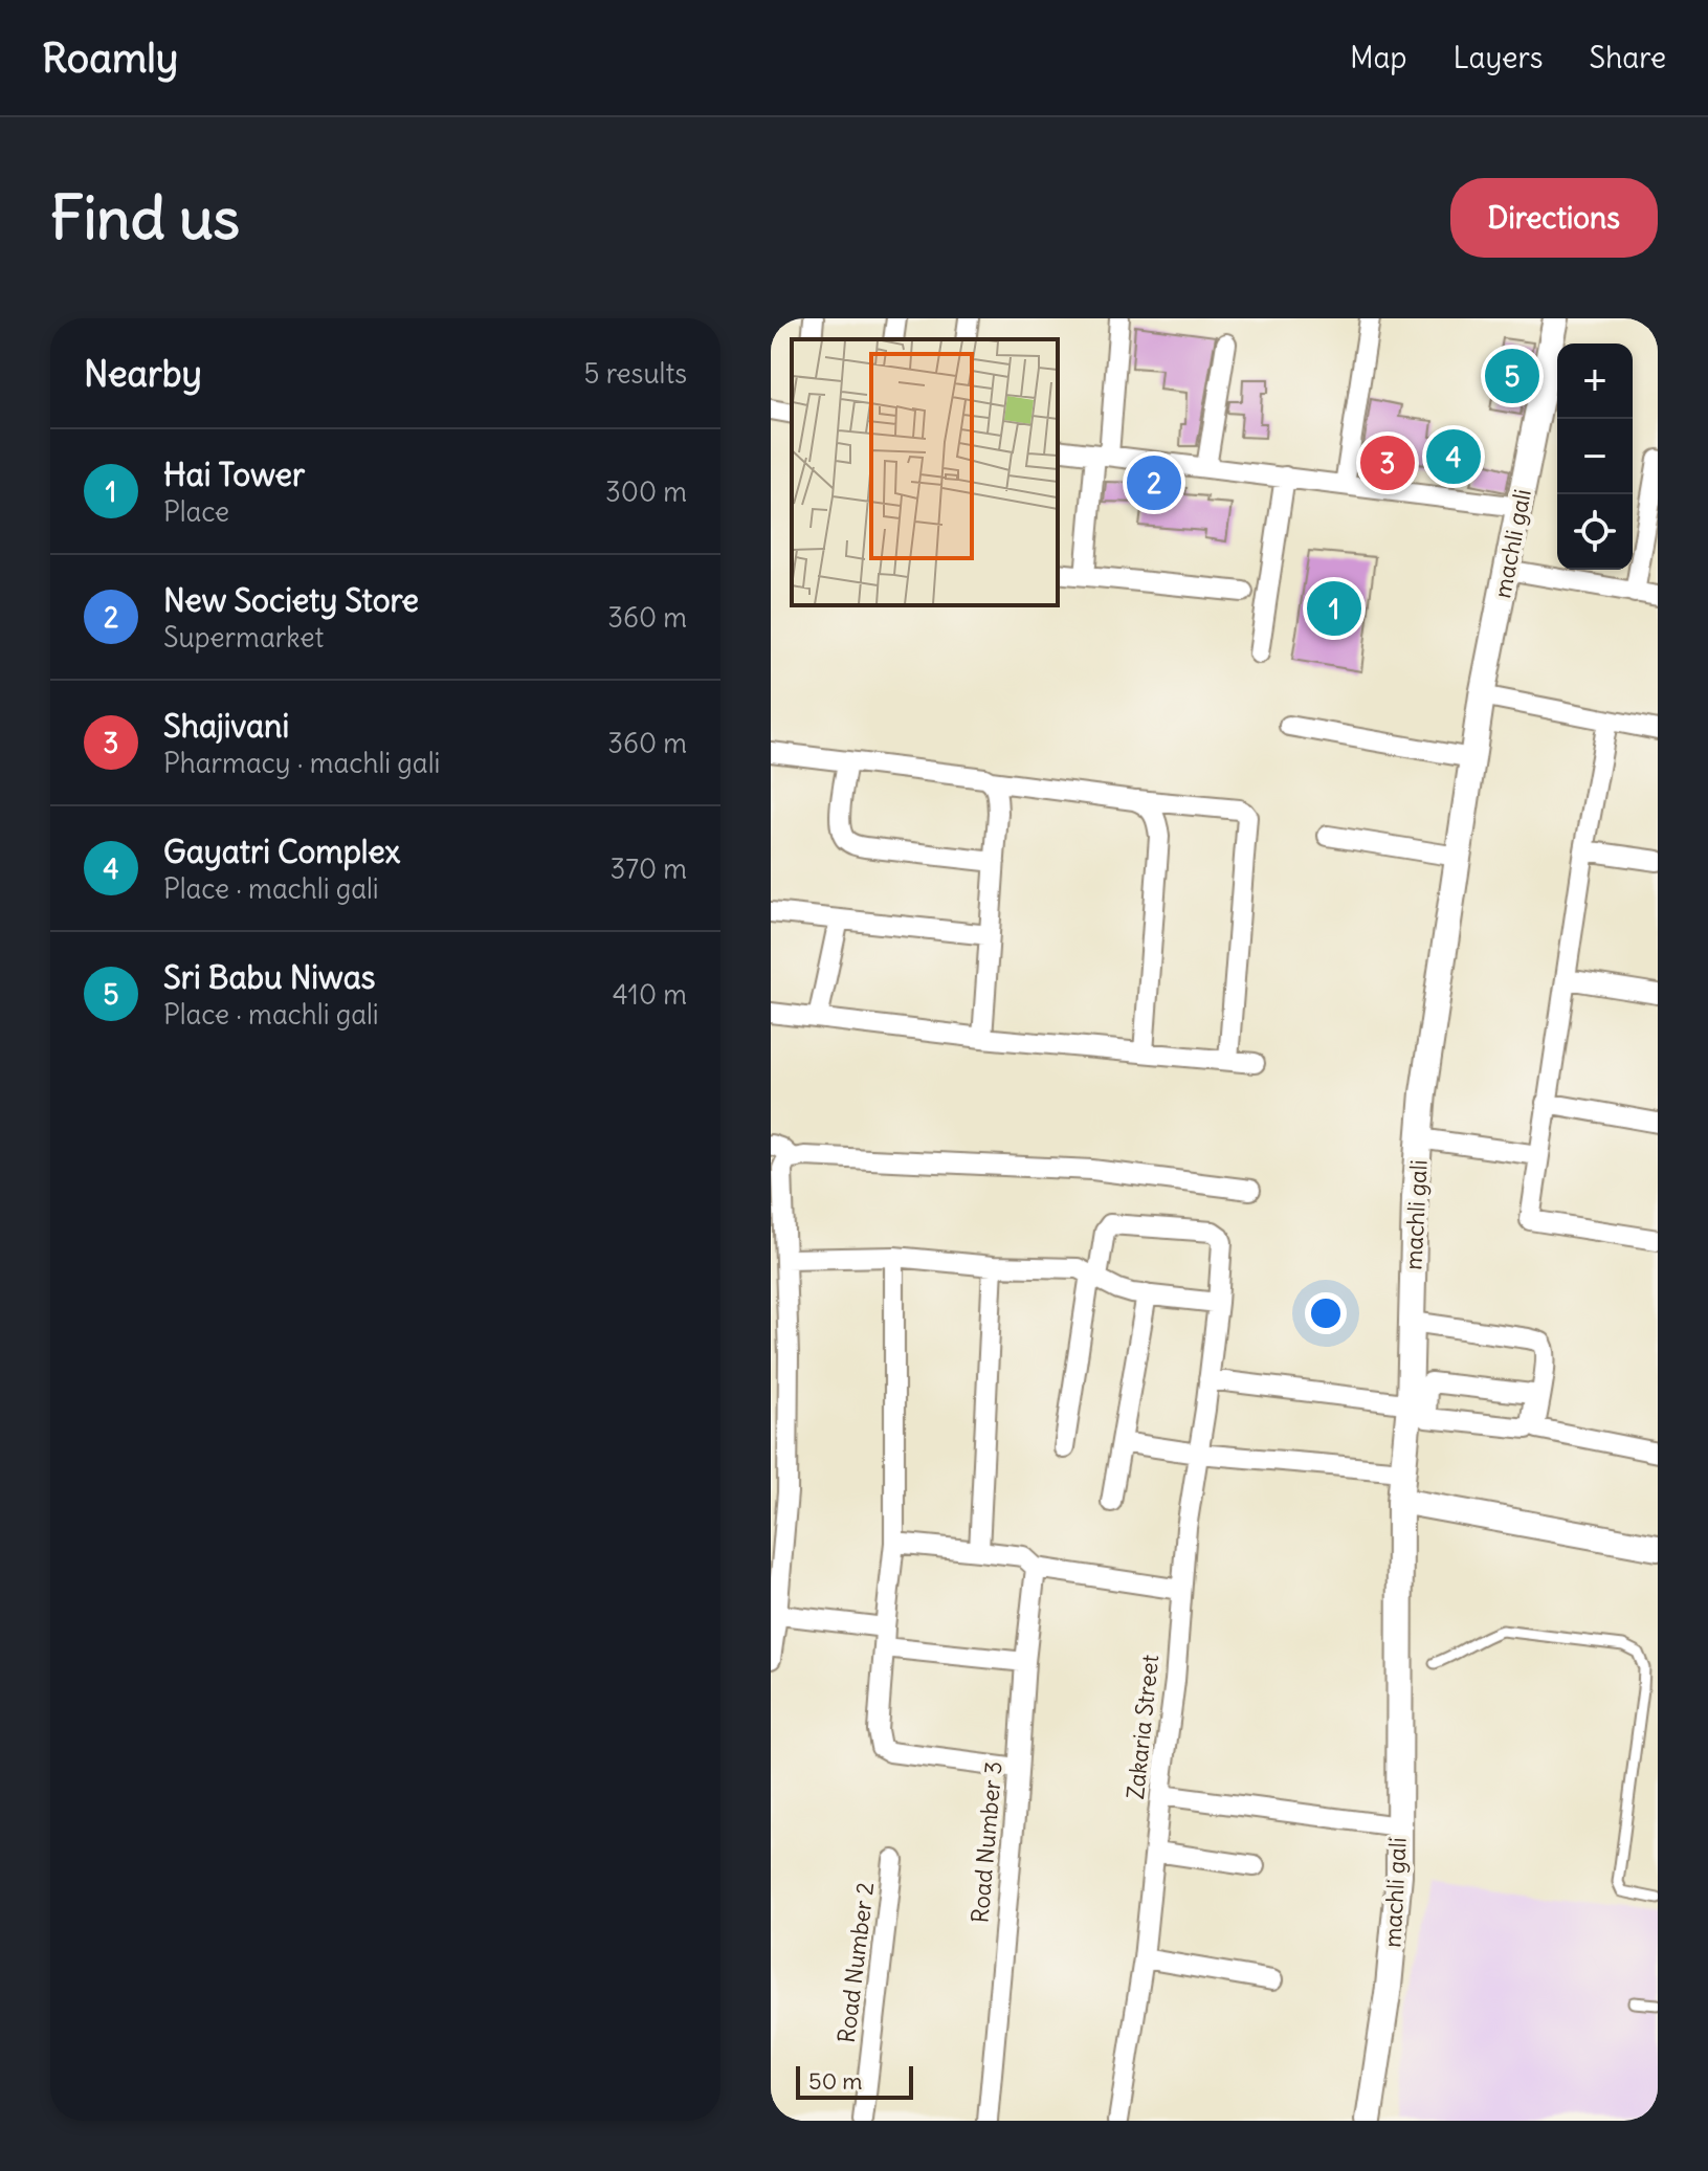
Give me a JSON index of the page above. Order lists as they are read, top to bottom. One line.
{"streets":{"street":["machli gali","Zakaria Street","Road Number 3","Road Number 2"]},"scale_bar":"50 m","page":{"header":"Roamly","nav":["Map","Layers","Share"],"buttons":"Directions","title":"Find us","heading":["Nearby","5 results"],"map_buttons":["+","−"],"pins":["5","4","3","2","1"],"list":[{"mark":"1","name":"Hai Tower","note":"Place","value":"300 m"},{"mark":"2","name":"New Society Store","note":"Supermarket","value":"360 m"},{"mark":"3","name":"Shajivani","note":"Pharmacy · machli gali","value":"360 m"},{"mark":"4","name":"Gayatri Complex","note":"Place · machli gali","value":"370 m"},{"mark":"5","name":"Sri Babu Niwas","note":"Place · machli gali","value":"410 m"}],"scale":"50 m"}}
